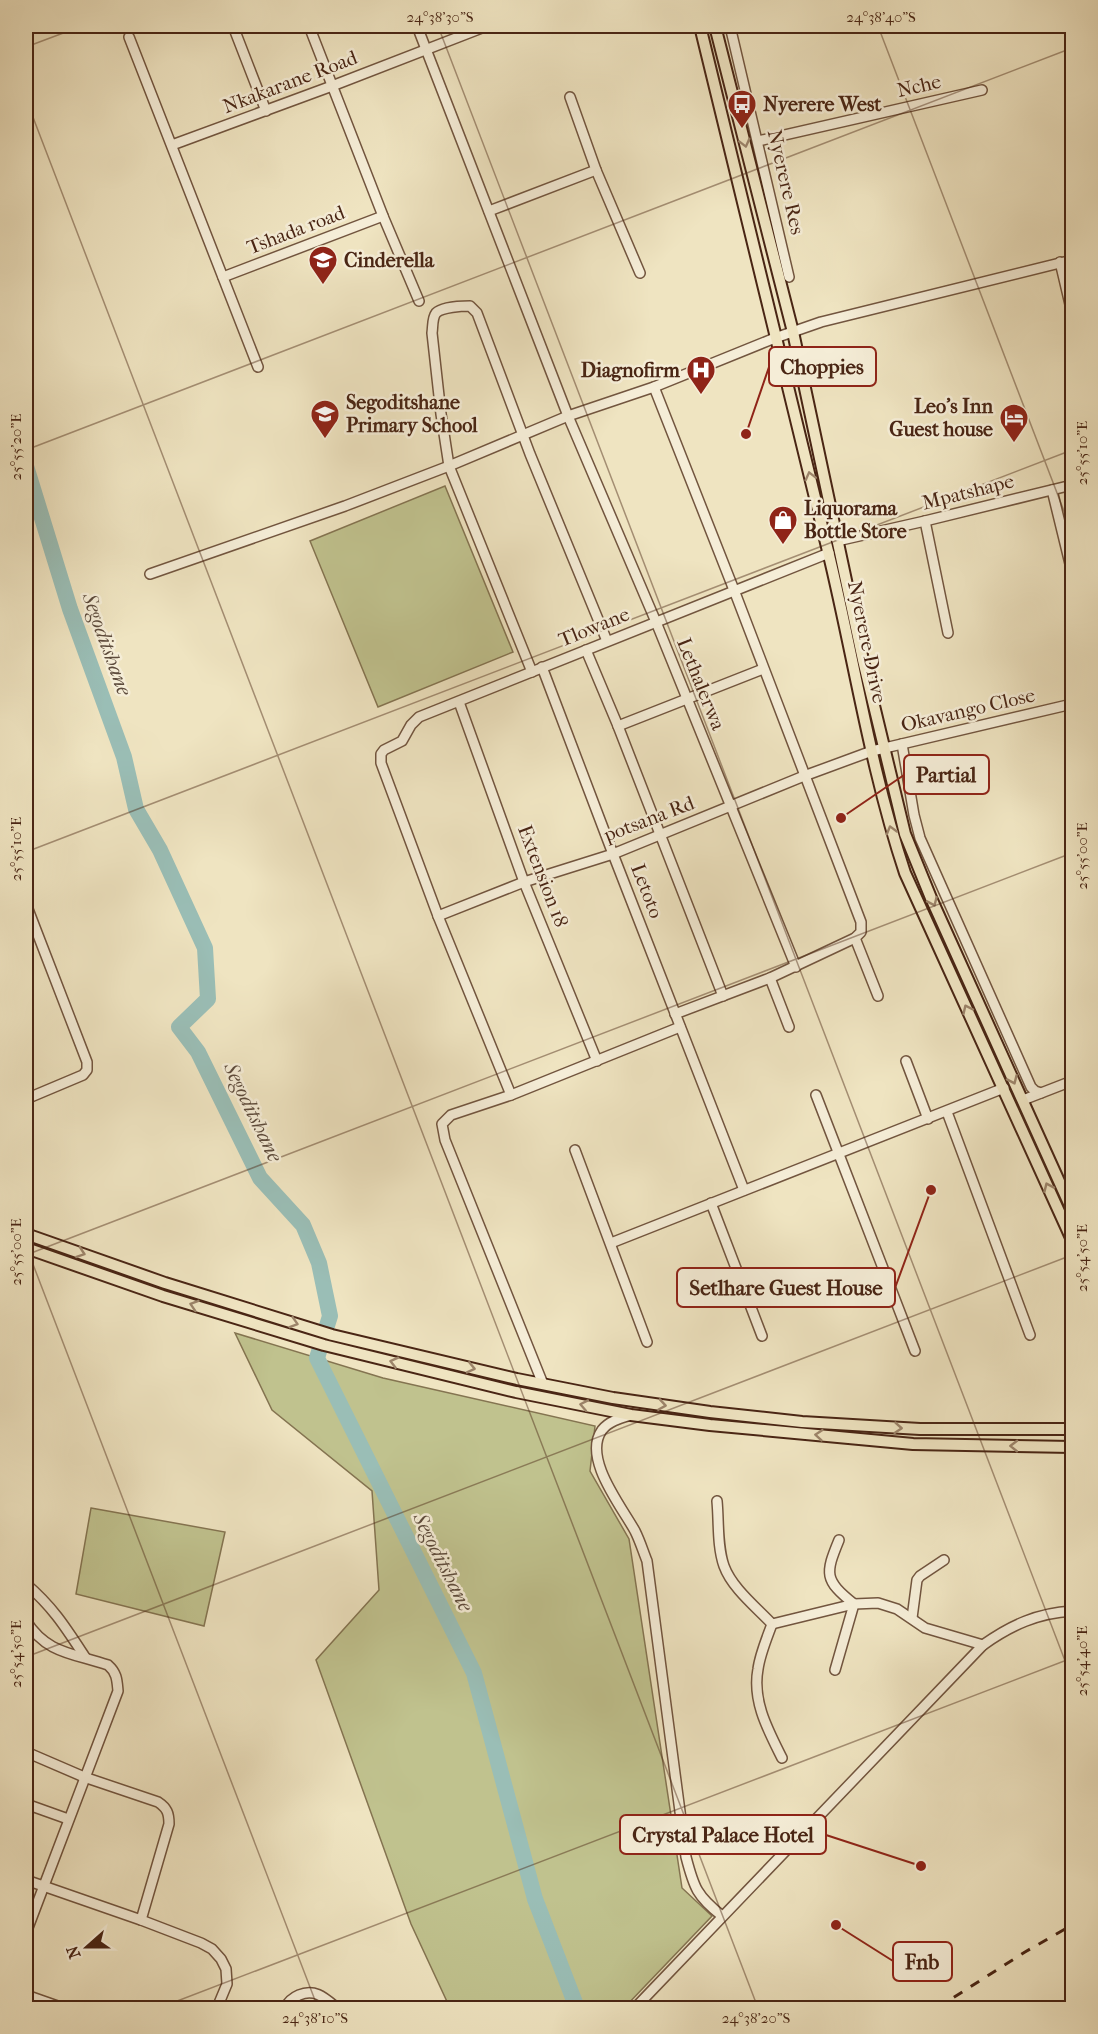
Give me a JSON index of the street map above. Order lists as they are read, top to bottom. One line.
{"streets":{"main road":["Nyerere Drive"],"street":["Nkakarane Road","Nche","Nyerere Res","Tshada road","Mpatshape","Tlowane","Lethalerwa","Okavango Close","potsana Rd","Extension 18","Letoto"]},"crossings":[["Nkakarane Road","Lethalerwa"],["Nche","Nyerere Res"],["Mpatshape","Nyerere Drive"],["Tlowane","Nyerere Drive"],["Tlowane","Lethalerwa"],["Tlowane","potsana Rd"],["Tlowane","Extension 18"],["Tlowane","Letoto"],["Nyerere Drive","Okavango Close"],["Nyerere Drive","potsana Rd"],["Lethalerwa","potsana Rd"],["Okavango Close","potsana Rd"],["potsana Rd","Extension 18"],["potsana Rd","Letoto"]],"water":["Segoditshane"],"places":{"bus stop":["Nyerere West"],"school or university":["Cinderella","Segoditshane Primary School"],"hospital":["Diagnofirm"],"other":["Choppies","Partial","Setlhare Guest House","Crystal Palace Hotel","Fnb"],"hotel":["Leo's Inn Guest house"],"shop":["Liquorama Bottle Store"]},"north":"left","coordinates":["24°38'30\"S","24°38'40\"S","25°55'20\"E","25°55'10\"E","25°55'00\"E","25°54'50\"E","25°54'40\"E","24°38'10\"S","24°38'20\"S"]}
